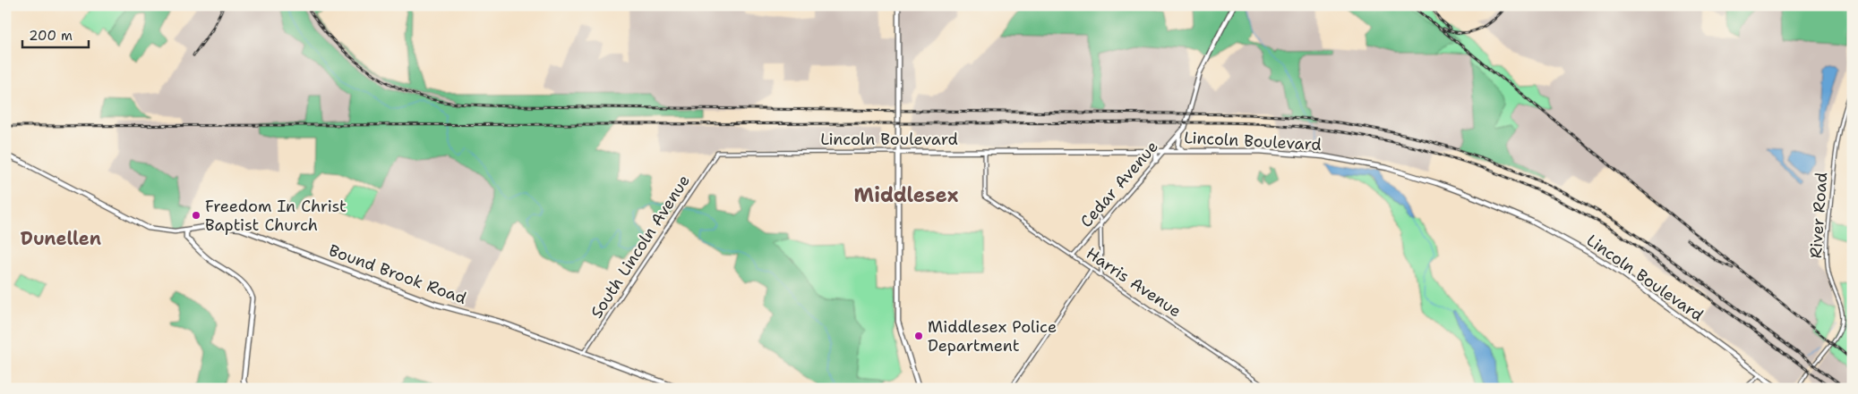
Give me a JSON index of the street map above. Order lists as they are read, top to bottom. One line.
{"streets":{"main road":["Lincoln Boulevard","Cedar Avenue","Bound Brook Road"],"street":["River Road","South Lincoln Avenue","Harris Avenue"]},"crossings":[["Lincoln Boulevard","Cedar Avenue"],["Lincoln Boulevard","South Lincoln Avenue"],["Lincoln Boulevard","Harris Avenue"],["Cedar Avenue","Harris Avenue"],["South Lincoln Avenue","Bound Brook Road"]],"districts":["Middlesex","Dunellen"],"places":["Freedom In Christ Baptist Church","Middlesex Police Department"],"scale_bar":"200 m"}
